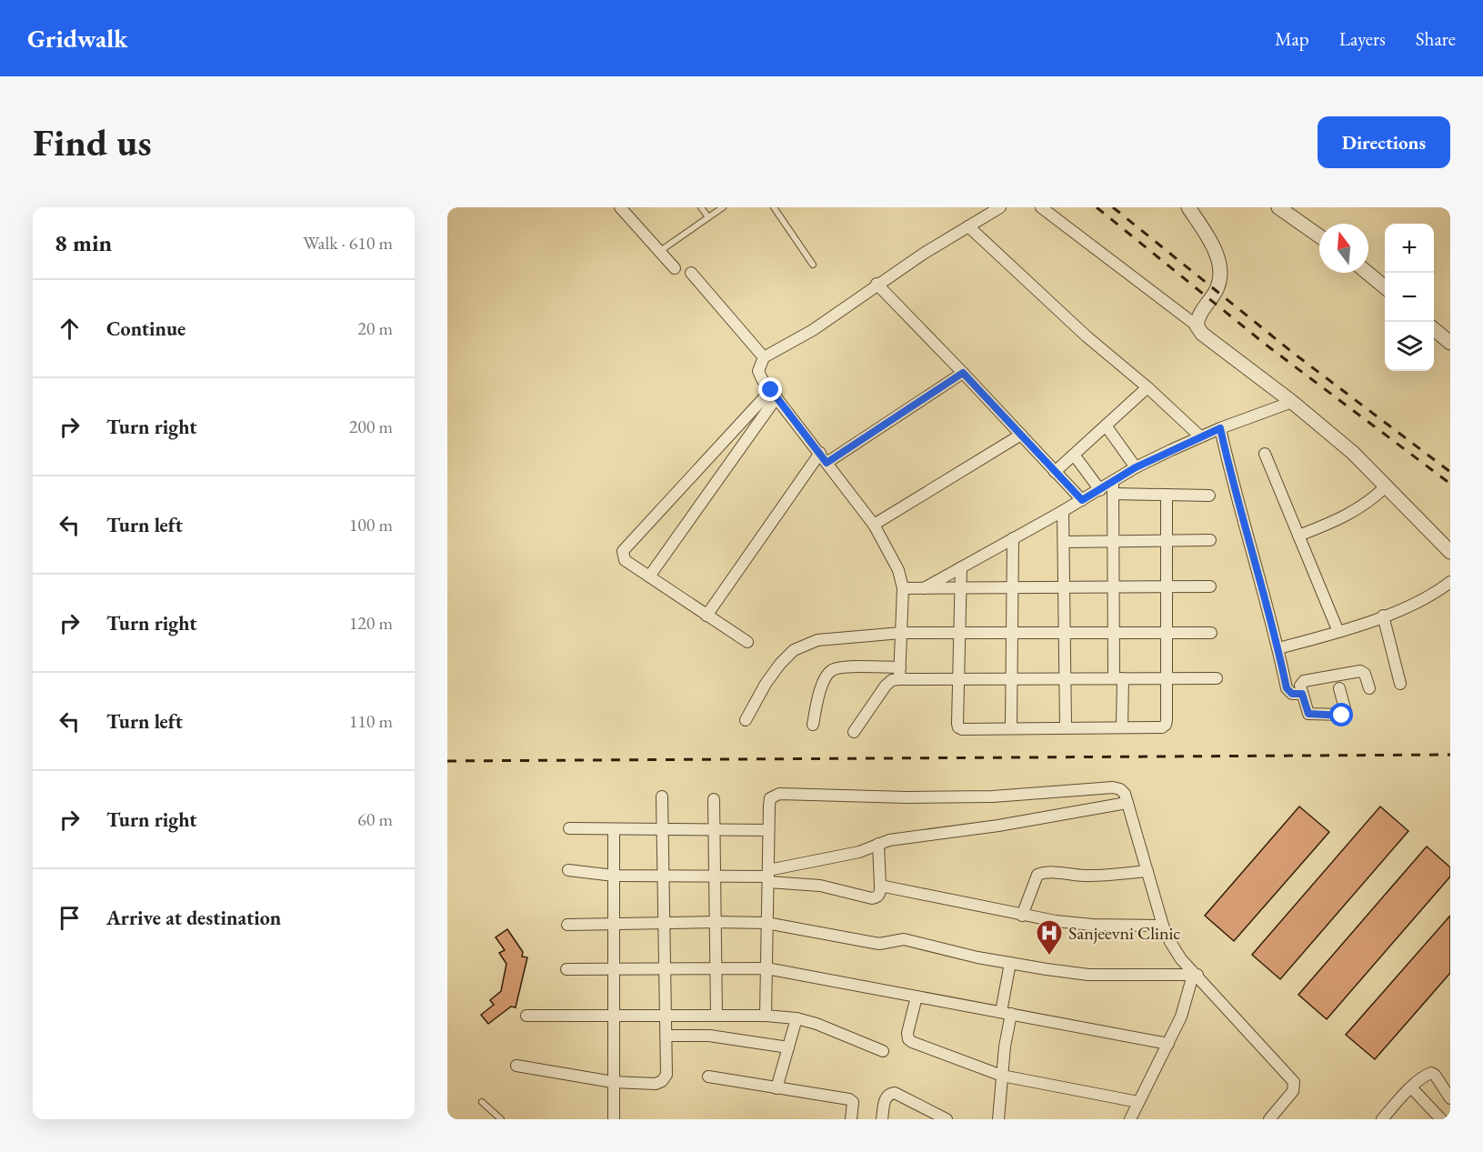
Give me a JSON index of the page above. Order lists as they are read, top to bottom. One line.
{"places":{"hospital":["Sanjeevni Clinic"]},"north":"top","page":{"header":"Gridwalk","nav":["Map","Layers","Share"],"buttons":"Directions","title":"Find us","heading":["8 min","Walk · 610 m"],"map_buttons":["+","−"],"list":[["Continue","20 m"],["Turn right","200 m"],["Turn left","100 m"],["Turn right","120 m"],["Turn left","110 m"],["Turn right","60 m"],"Arrive at destination"]}}
